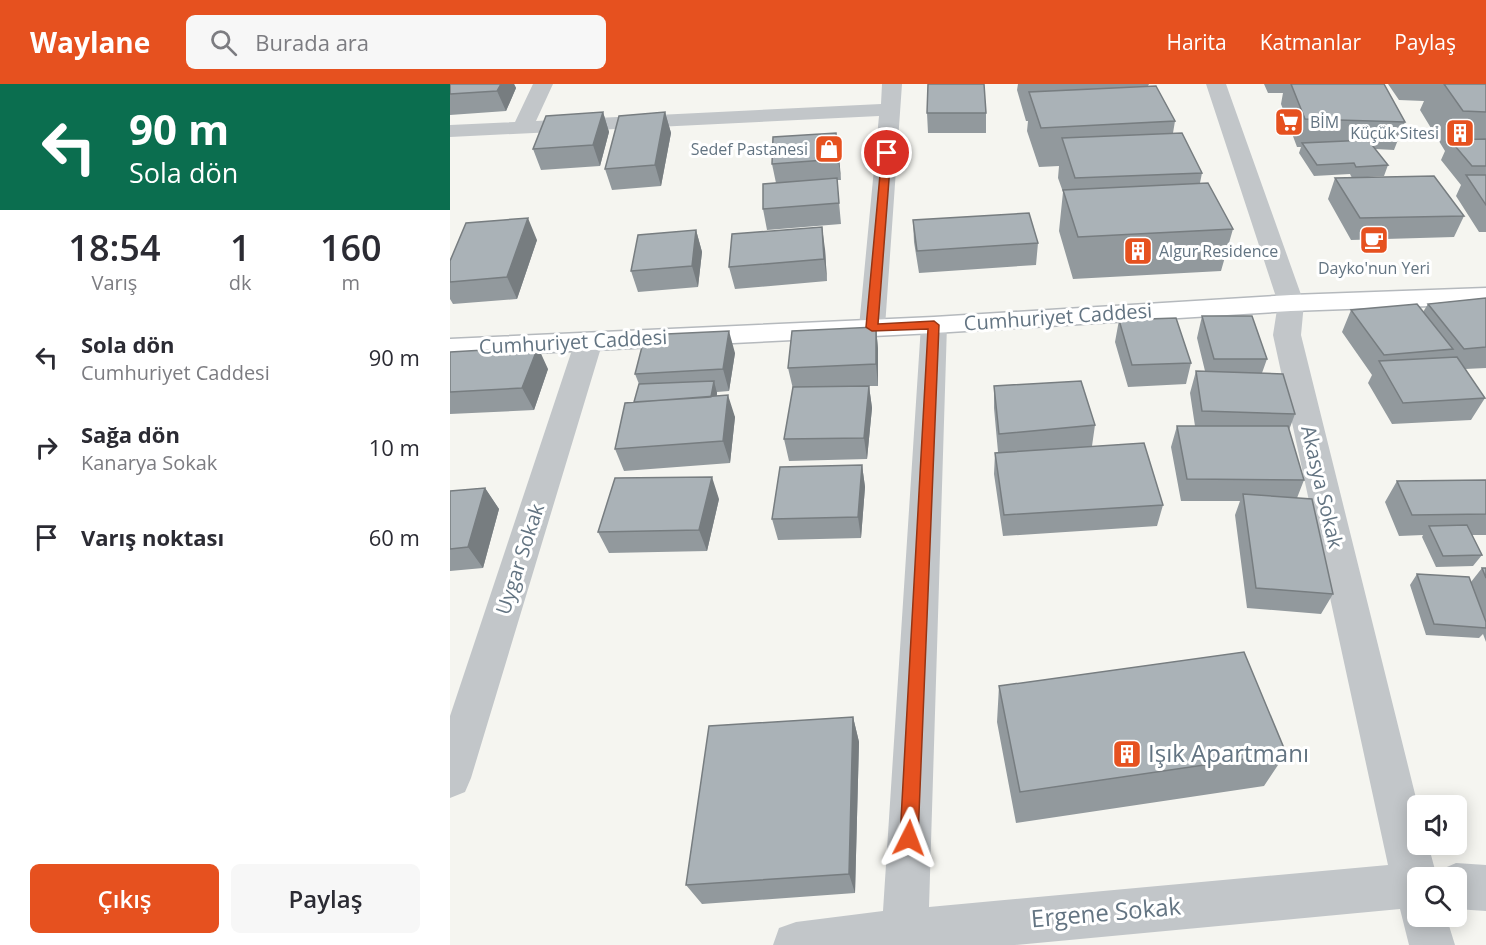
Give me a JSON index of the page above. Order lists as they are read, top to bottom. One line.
{"streets":{"main road":["Cumhuriyet Caddesi"],"street":["Akasya Sokak","Uygar Sokak","Ergene Sokak"]},"crossings":[["Cumhuriyet Caddesi","Akasya Sokak"],["Cumhuriyet Caddesi","Uygar Sokak"]],"places":{"supermarket":["BİM"],"building":["Küçük Sitesi","Algur Residence","Işık Apartmanı"],"shop":["Sedef Pastanesi"],"cafe":["Dayko'nun Yeri"]},"page":{"header":"Waylane","search":"Burada ara","nav":["Harita","Katmanlar","Paylaş"],"turn":["90 m","Sola dön"],"eta":["18:54","Varış","1","dk","160","m"],"list":[{"name":"Sola dön","note":"Cumhuriyet Caddesi","value":"90 m"},{"name":"Sağa dön","note":"Kanarya Sokak","value":"10 m"},{"name":"Varış noktası","value":"60 m"}],"buttons":["Çıkış","Paylaş"]}}
